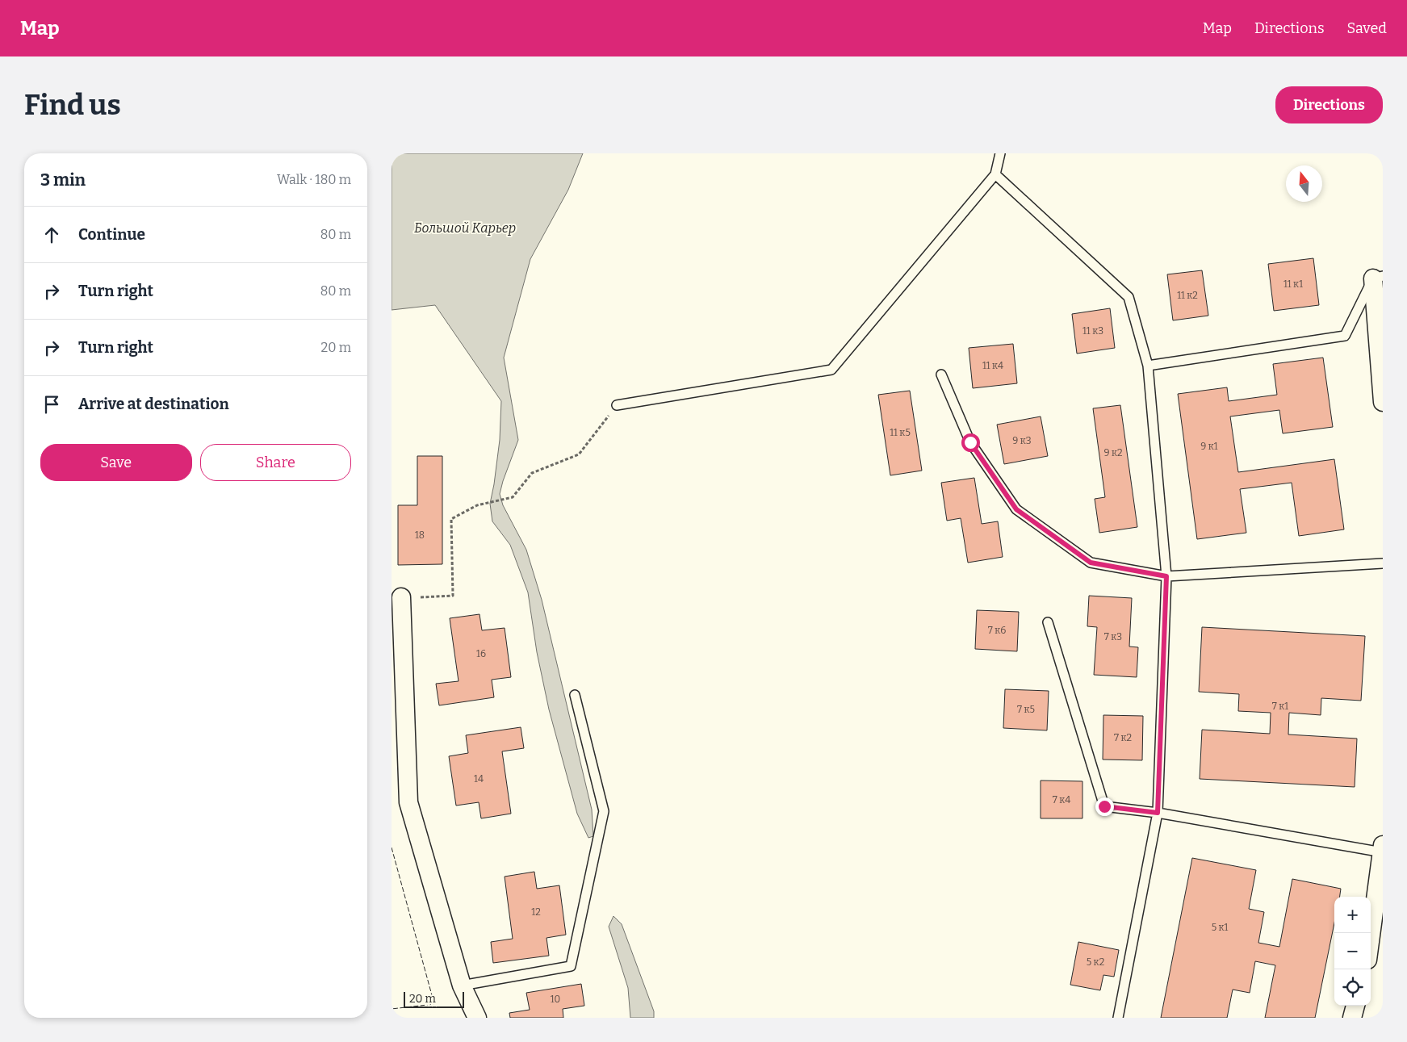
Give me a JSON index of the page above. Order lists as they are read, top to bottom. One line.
{"water":["Большой Карьер"],"house_numbers":["11 к1","11 к2","11 к3","11 к4","11 к5","9 к3","9 к1","9 к2","18","7 к6","7 к3","16","7 к1","7 к5","7 к2","14","7 к4","12","5 к1","5 к2","10"],"scale_bar":"20 m","north":"top","page":{"header":"Map","nav":["Map","Directions","Saved"],"buttons":["Directions",["Save","Share"]],"title":"Find us","heading":["3 min","Walk · 180 m"],"list":[["Continue","80 m"],["Turn right","80 m"],["Turn right","20 m"],"Arrive at destination"],"map_buttons":["+","−"],"scale":"20 m"}}
